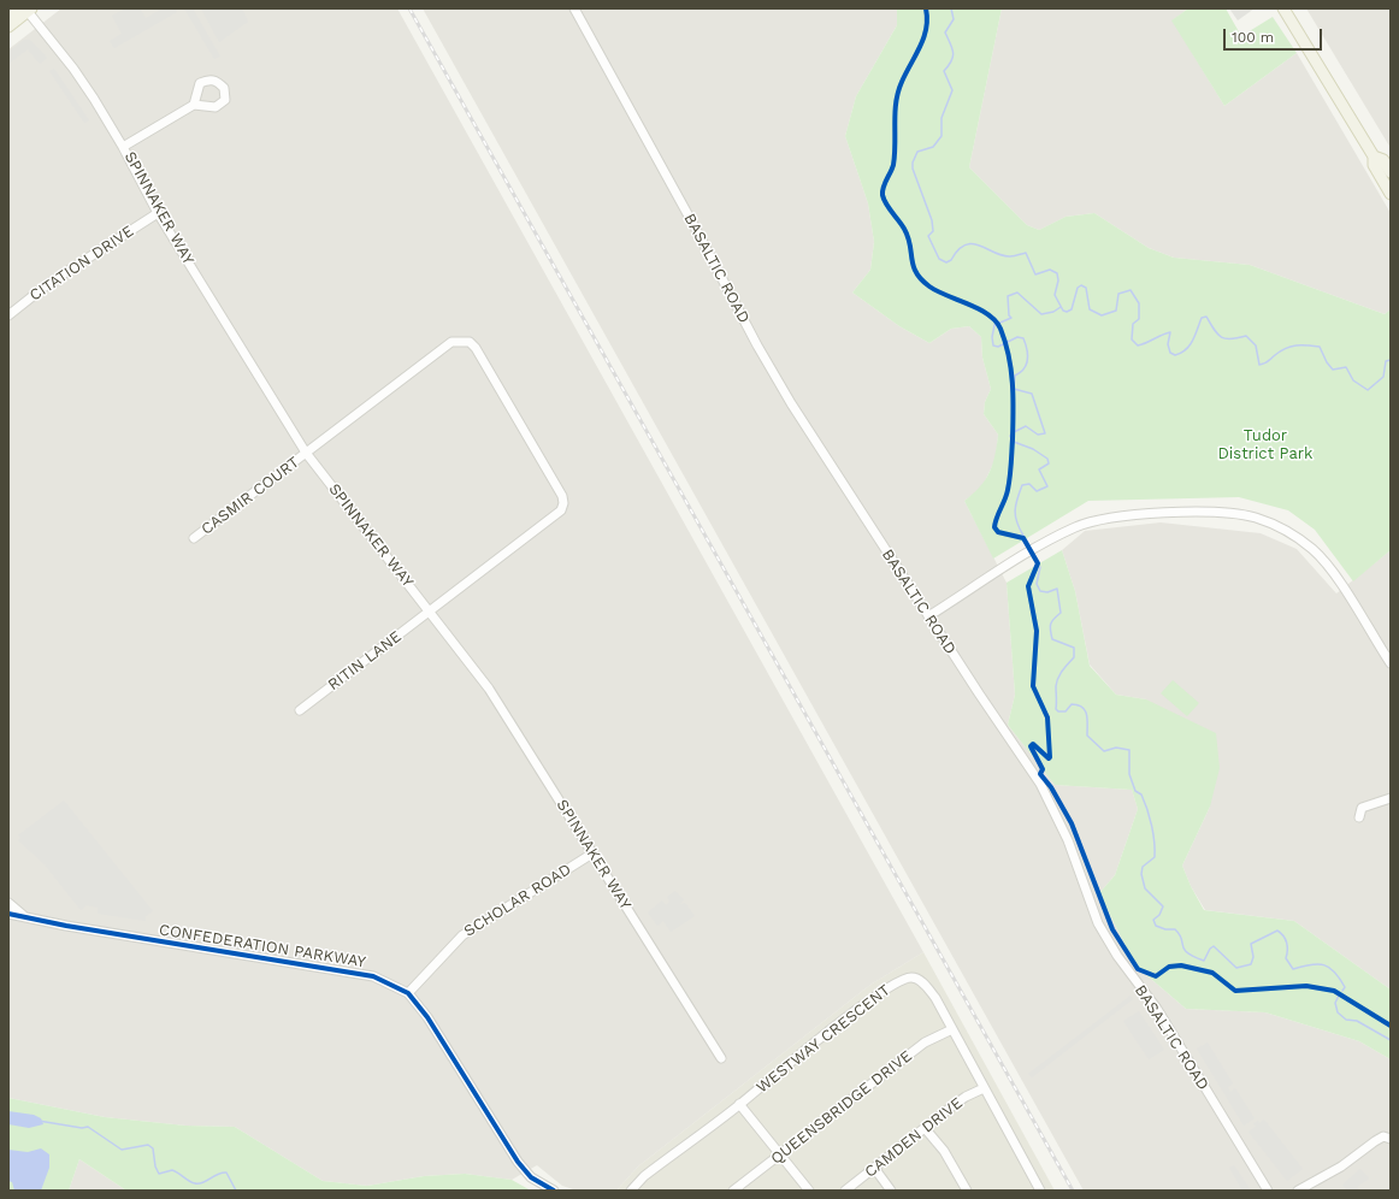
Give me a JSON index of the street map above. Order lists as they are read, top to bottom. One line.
{"streets":{"street":["SPINNAKER WAY","CITATION DRIVE","BASALTIC ROAD","CASMIR COURT","RITIN LANE","SCHOLAR ROAD","CONFEDERATION PARKWAY","WESTWAY CRESCENT","QUEENSBRIDGE DRIVE","CAMDEN DRIVE"]},"crossings":[["SPINNAKER WAY","CITATION DRIVE"],["SPINNAKER WAY","CASMIR COURT"],["SPINNAKER WAY","RITIN LANE"],["SPINNAKER WAY","SCHOLAR ROAD"],["CASMIR COURT","RITIN LANE"],["SCHOLAR ROAD","CONFEDERATION PARKWAY"],["WESTWAY CRESCENT","QUEENSBRIDGE DRIVE"],["WESTWAY CRESCENT","CAMDEN DRIVE"]],"parks":["Tudor District Park"],"scale_bar":"100 m"}
